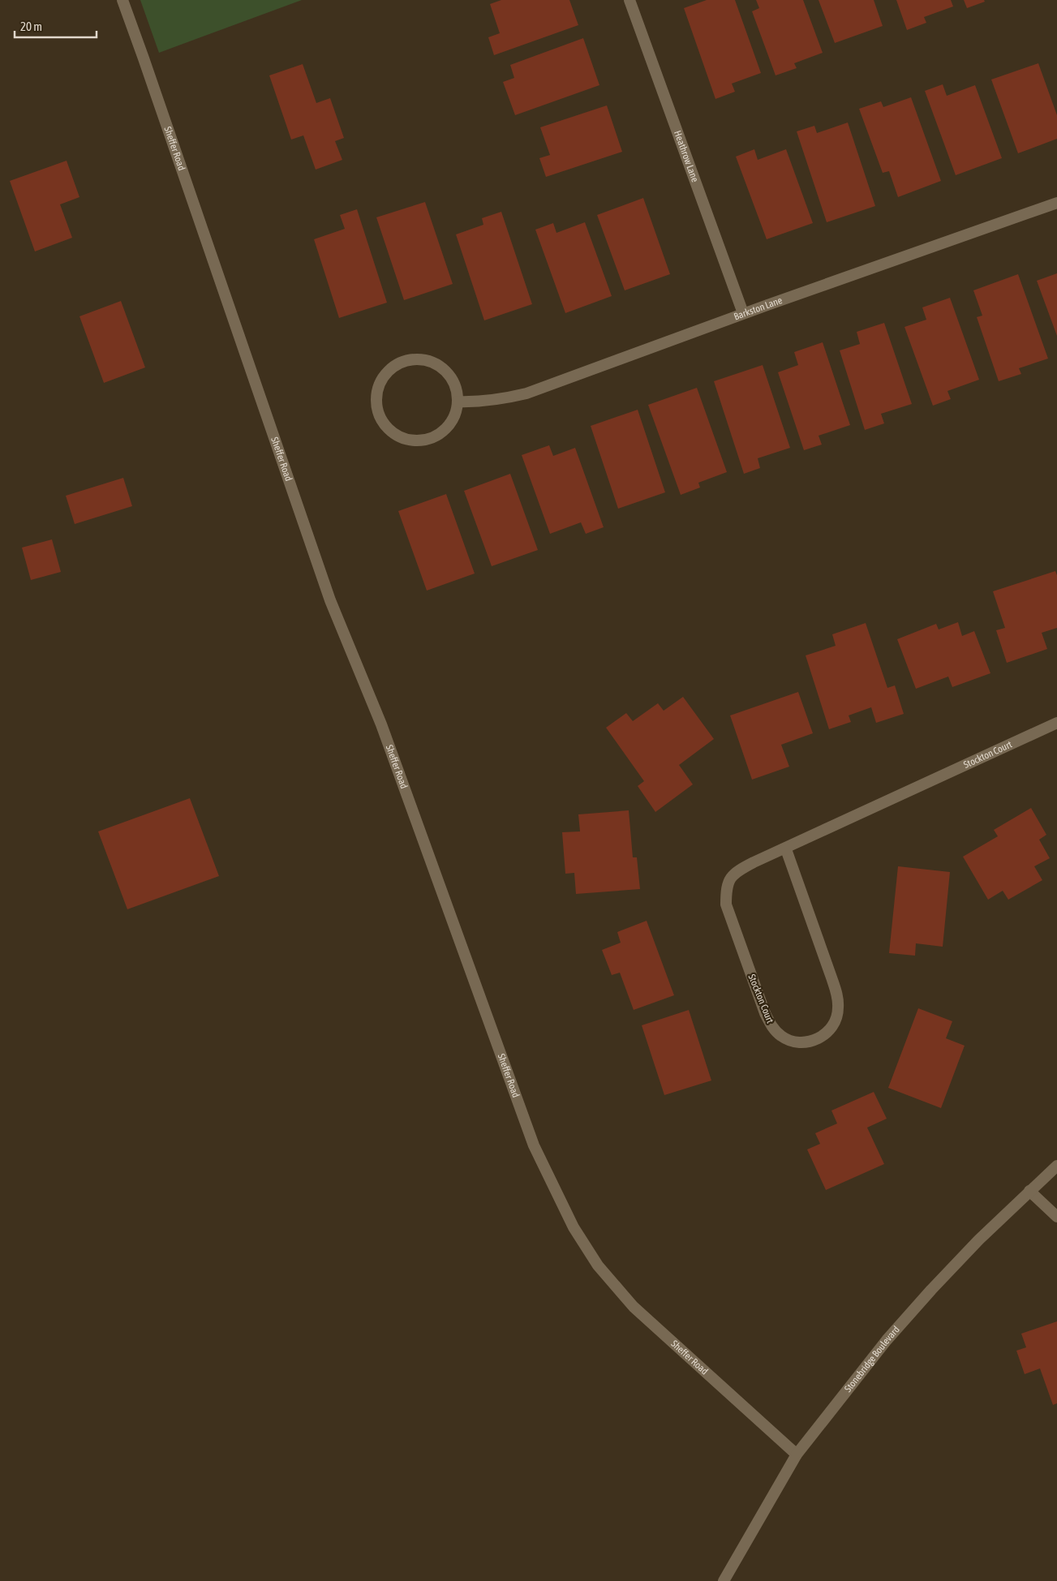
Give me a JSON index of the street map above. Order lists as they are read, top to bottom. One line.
{"streets":{"street":["Sheffer Road","Heathrow Lane","Barkston Lane","Stockton Court","Stonebridge Boulevard"]},"crossings":[["Sheffer Road","Stonebridge Boulevard"],["Heathrow Lane","Barkston Lane"]],"scale_bar":"20 m"}
